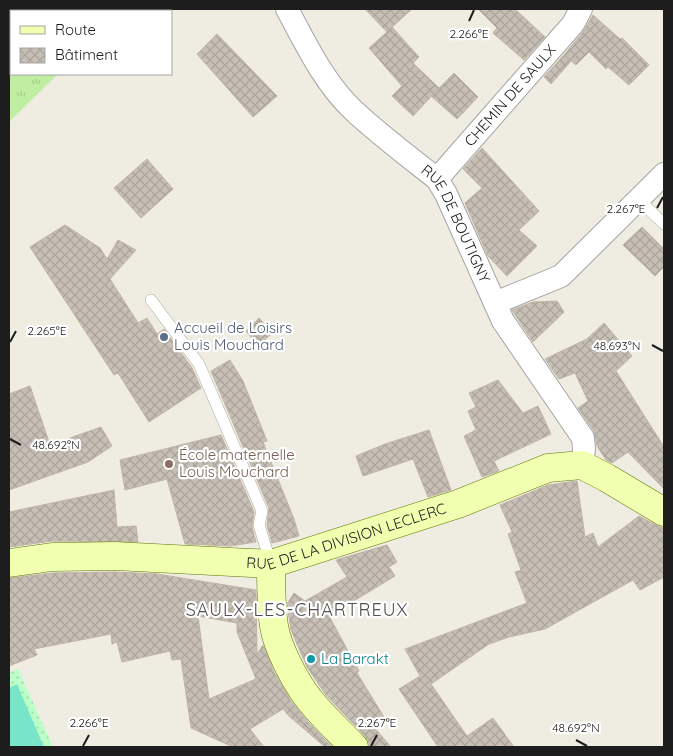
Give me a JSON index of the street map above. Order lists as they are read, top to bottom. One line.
{"streets":{"main road":["RUE DE LA DIVISION LECLERC"],"street":["CHEMIN DE SAULX","RUE DE BOUTIGNY"]},"crossings":[["CHEMIN DE SAULX","RUE DE BOUTIGNY"],["RUE DE BOUTIGNY","RUE DE LA DIVISION LECLERC"]],"districts":["SAULX-LES-CHARTREUX"],"places":["Accueil de Loisirs Louis Mouchard","École maternelle Louis Mouchard","La Barakt"],"legend":["Route","Bâtiment"],"coordinates":["2.266°E","2.267°E","2.265°E","48.693°N","48.692°N"]}
